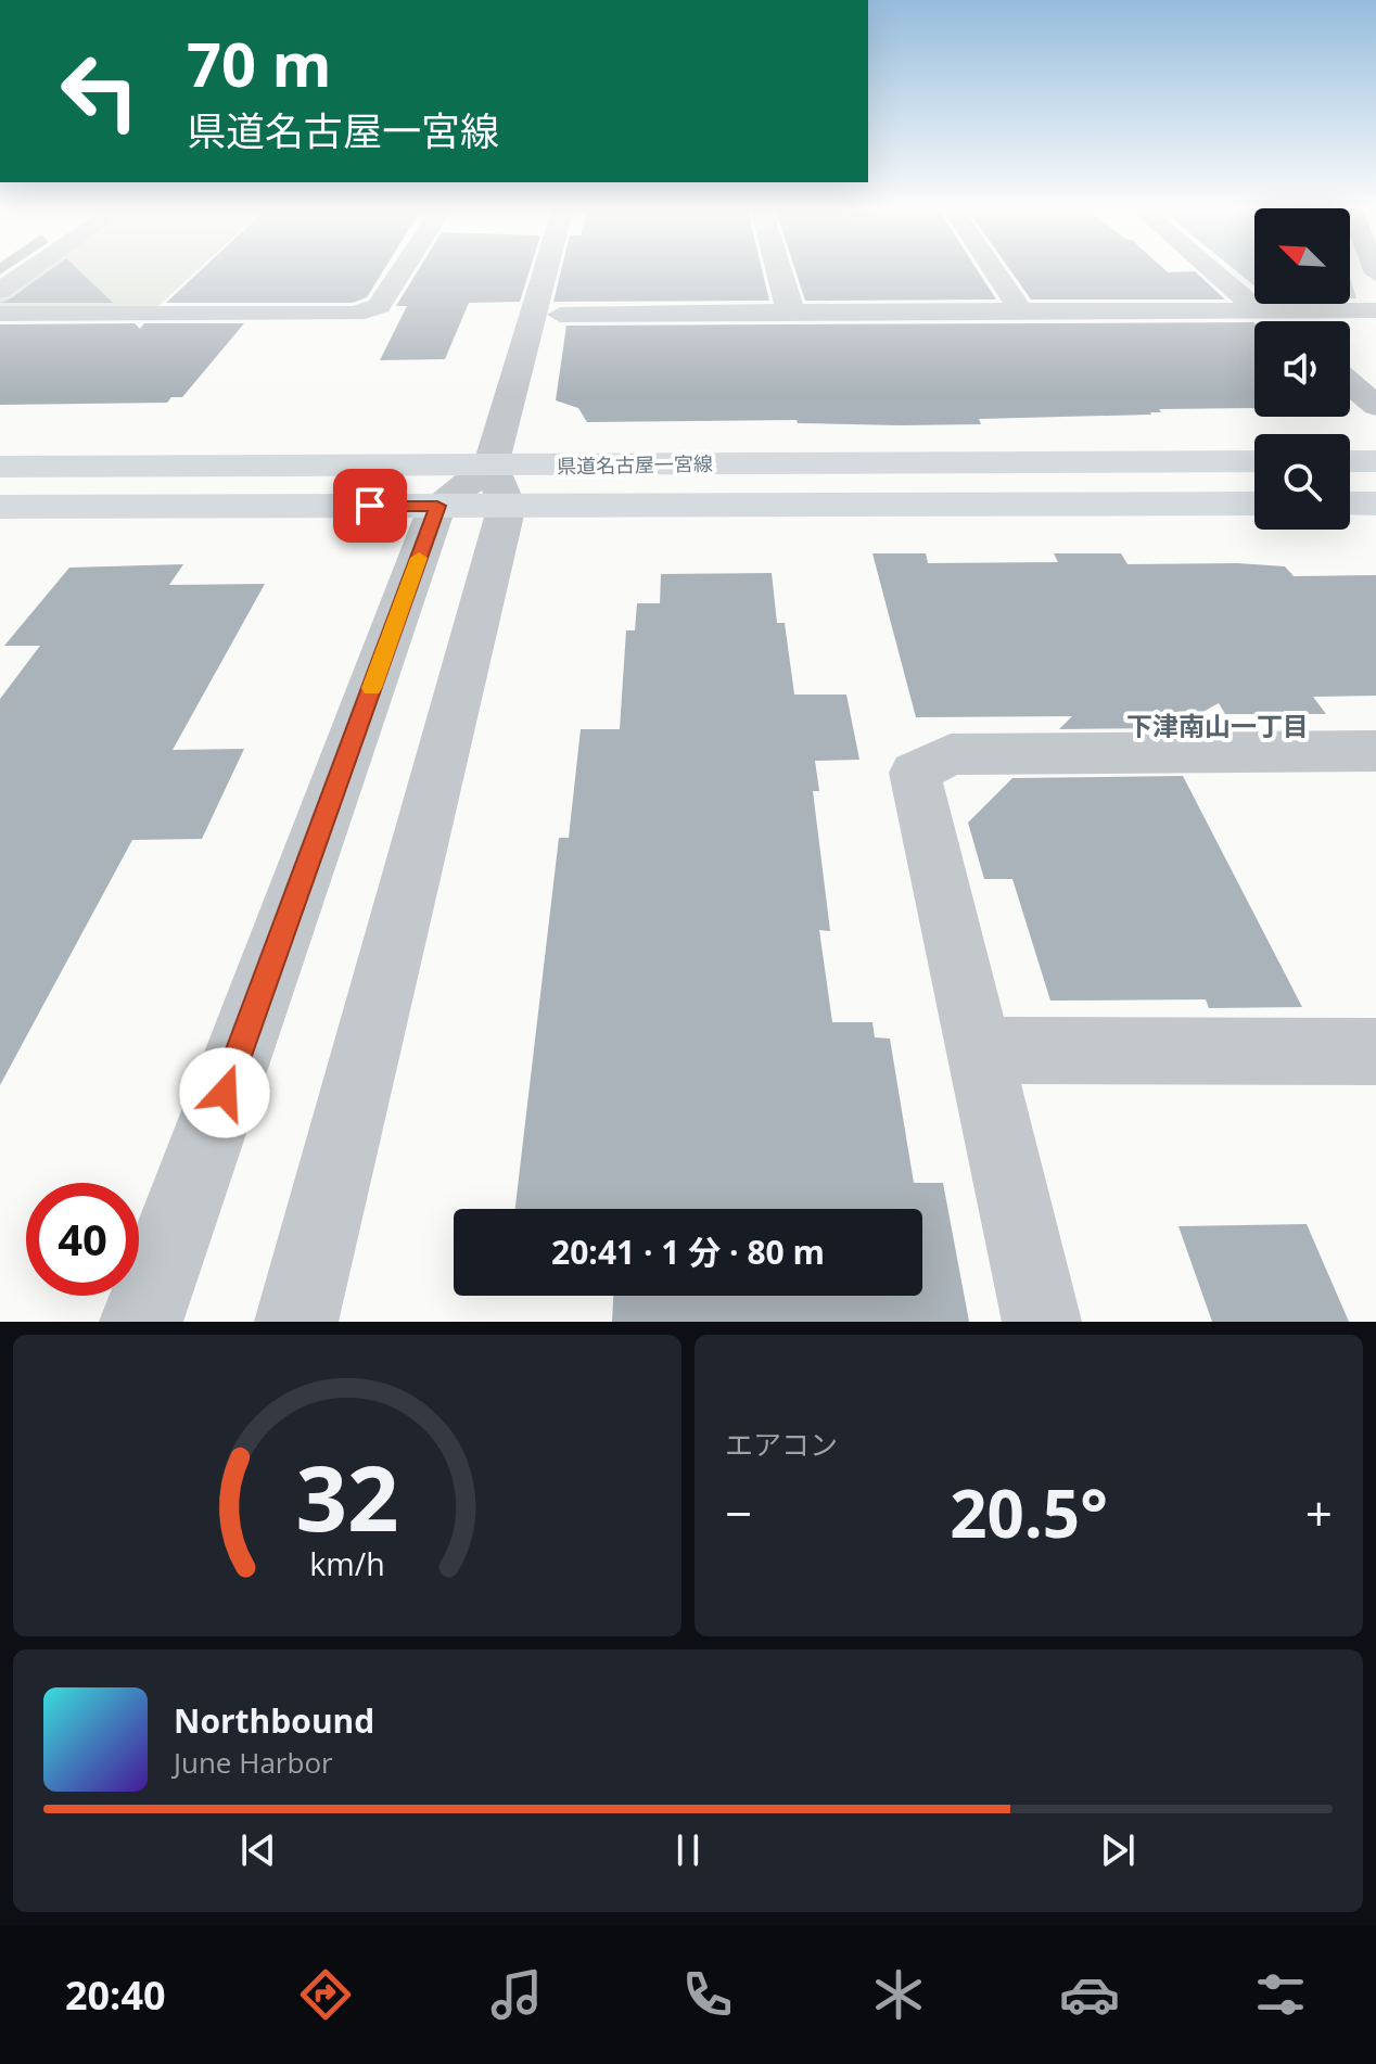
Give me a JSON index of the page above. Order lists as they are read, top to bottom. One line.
{"streets":{"main road":["県道名古屋一宮線"]},"districts":["下津南山一丁目"],"north":"top left","page":{"turn":["70 m","県道名古屋一宮線"],"limit":"40","trip":"20:41 · 1 分 · 80 m","tile":"エアコン","heat":["−","20.5°","+"],"song":["Northbound","June Harbor"],"tabs":"20:40","gauge":["32","km/h"]}}
